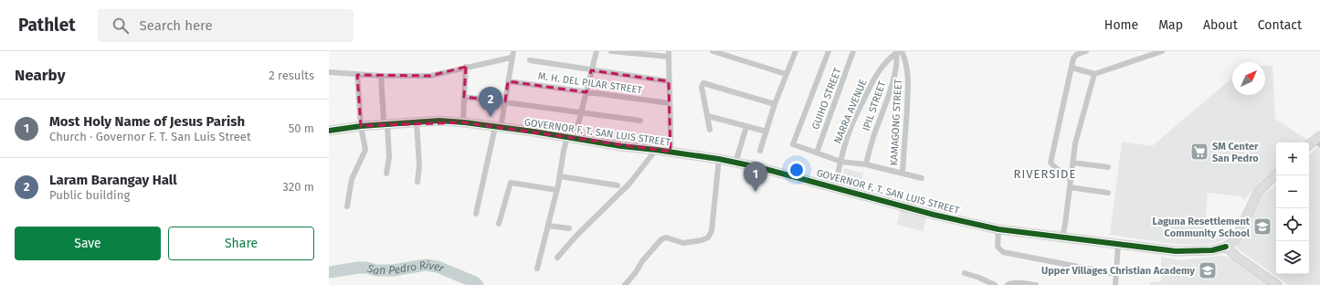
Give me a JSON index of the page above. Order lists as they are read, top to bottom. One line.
{"streets":{"street":["M. H. DEL PILAR STREET","GUIHO STREET","IPIL STREET","NARRA AVENUE","KAMAGONG STREET","GOVERNOR F. T. SAN LUIS STREET"]},"crossings":[["IPIL STREET","NARRA AVENUE"],["IPIL STREET","KAMAGONG STREET"],["NARRA AVENUE","KAMAGONG STREET"],["NARRA AVENUE","GOVERNOR F. T. SAN LUIS STREET"]],"districts":["RIVERSIDE"],"water":["San Pedro River"],"places":{"supermarket":["SM Center San Pedro"],"school or university":["Laguna Resettlement Community School","Upper Villages Christian Academy"]},"north":"top right","page":{"header":"Pathlet","search":"Search here","nav":["Home","Map","About","Contact"],"heading":["Nearby","2 results"],"pins":["2","1"],"list":[{"mark":"1","name":"Most Holy Name of Jesus Parish","note":"Church · Governor F. T. San Luis Street","value":"50 m"},{"mark":"2","name":"Laram Barangay Hall","note":"Public building","value":"320 m"}],"map_buttons":["+","−"],"buttons":["Save","Share"]}}
